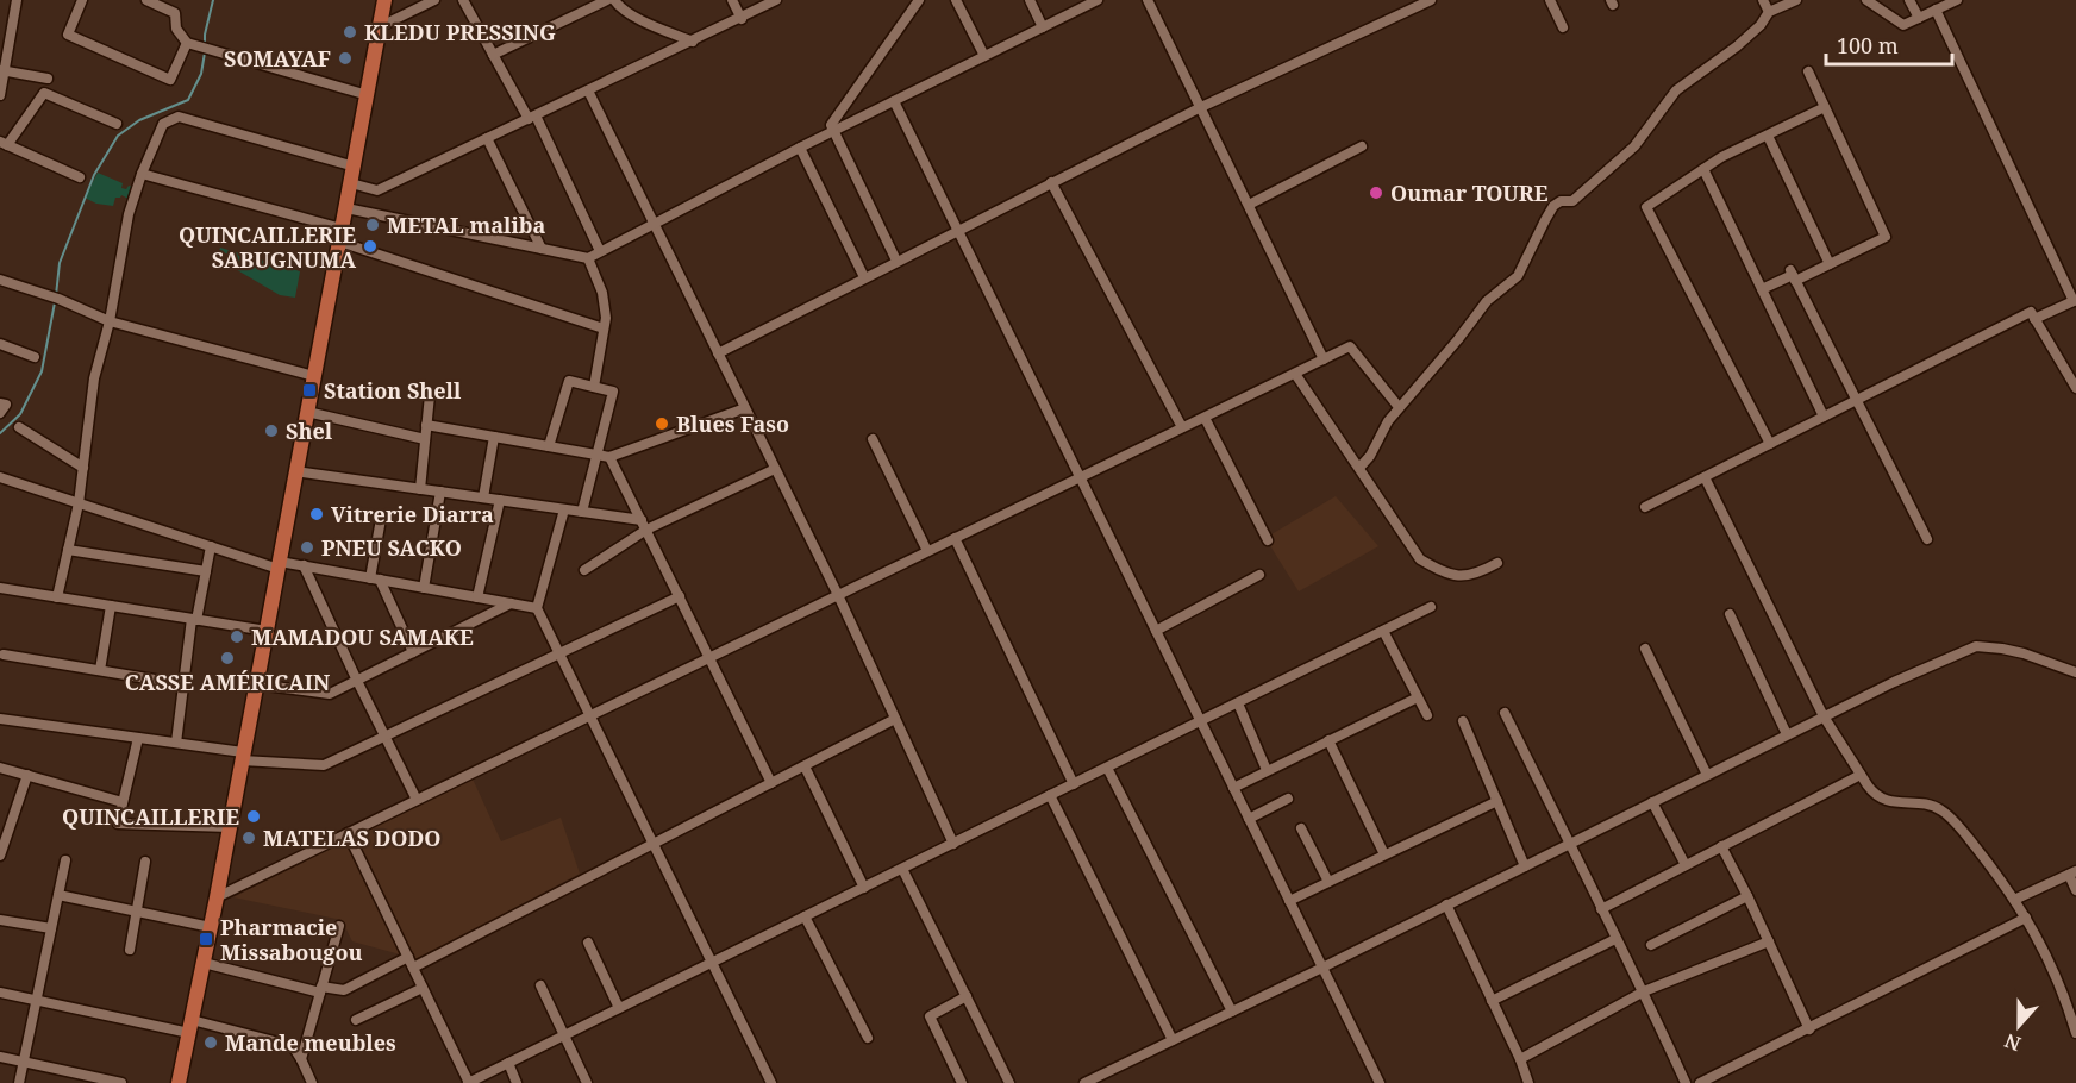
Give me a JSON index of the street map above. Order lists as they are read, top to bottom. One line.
{"places":{"other":["KLEDU PRESSING","SOMAYAF","Oumar TOURE","METAL maliba","QUINCAILLERIE SABUGNUMA","Blues Faso","Shel","Vitrerie Diarra","PNEU SACKO","MAMADOU SAMAKE","CASSE AMÉRICAIN","QUINCAILLERIE","MATELAS DODO","Mande meubles"],"transit":["Station Shell","Pharmacie Missabougou"]},"scale_bar":"100 m","north":"bottom"}
